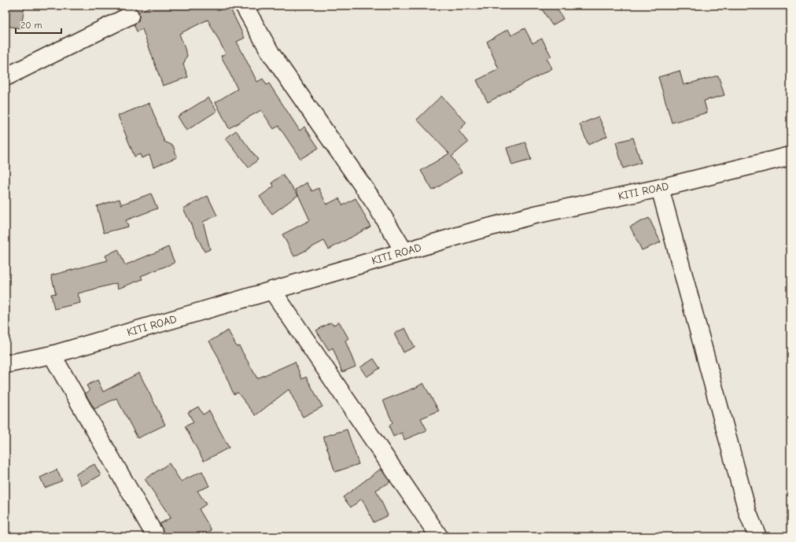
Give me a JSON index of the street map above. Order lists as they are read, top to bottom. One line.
{"streets":{"street":["KITI ROAD"]},"scale_bar":"20 m"}
